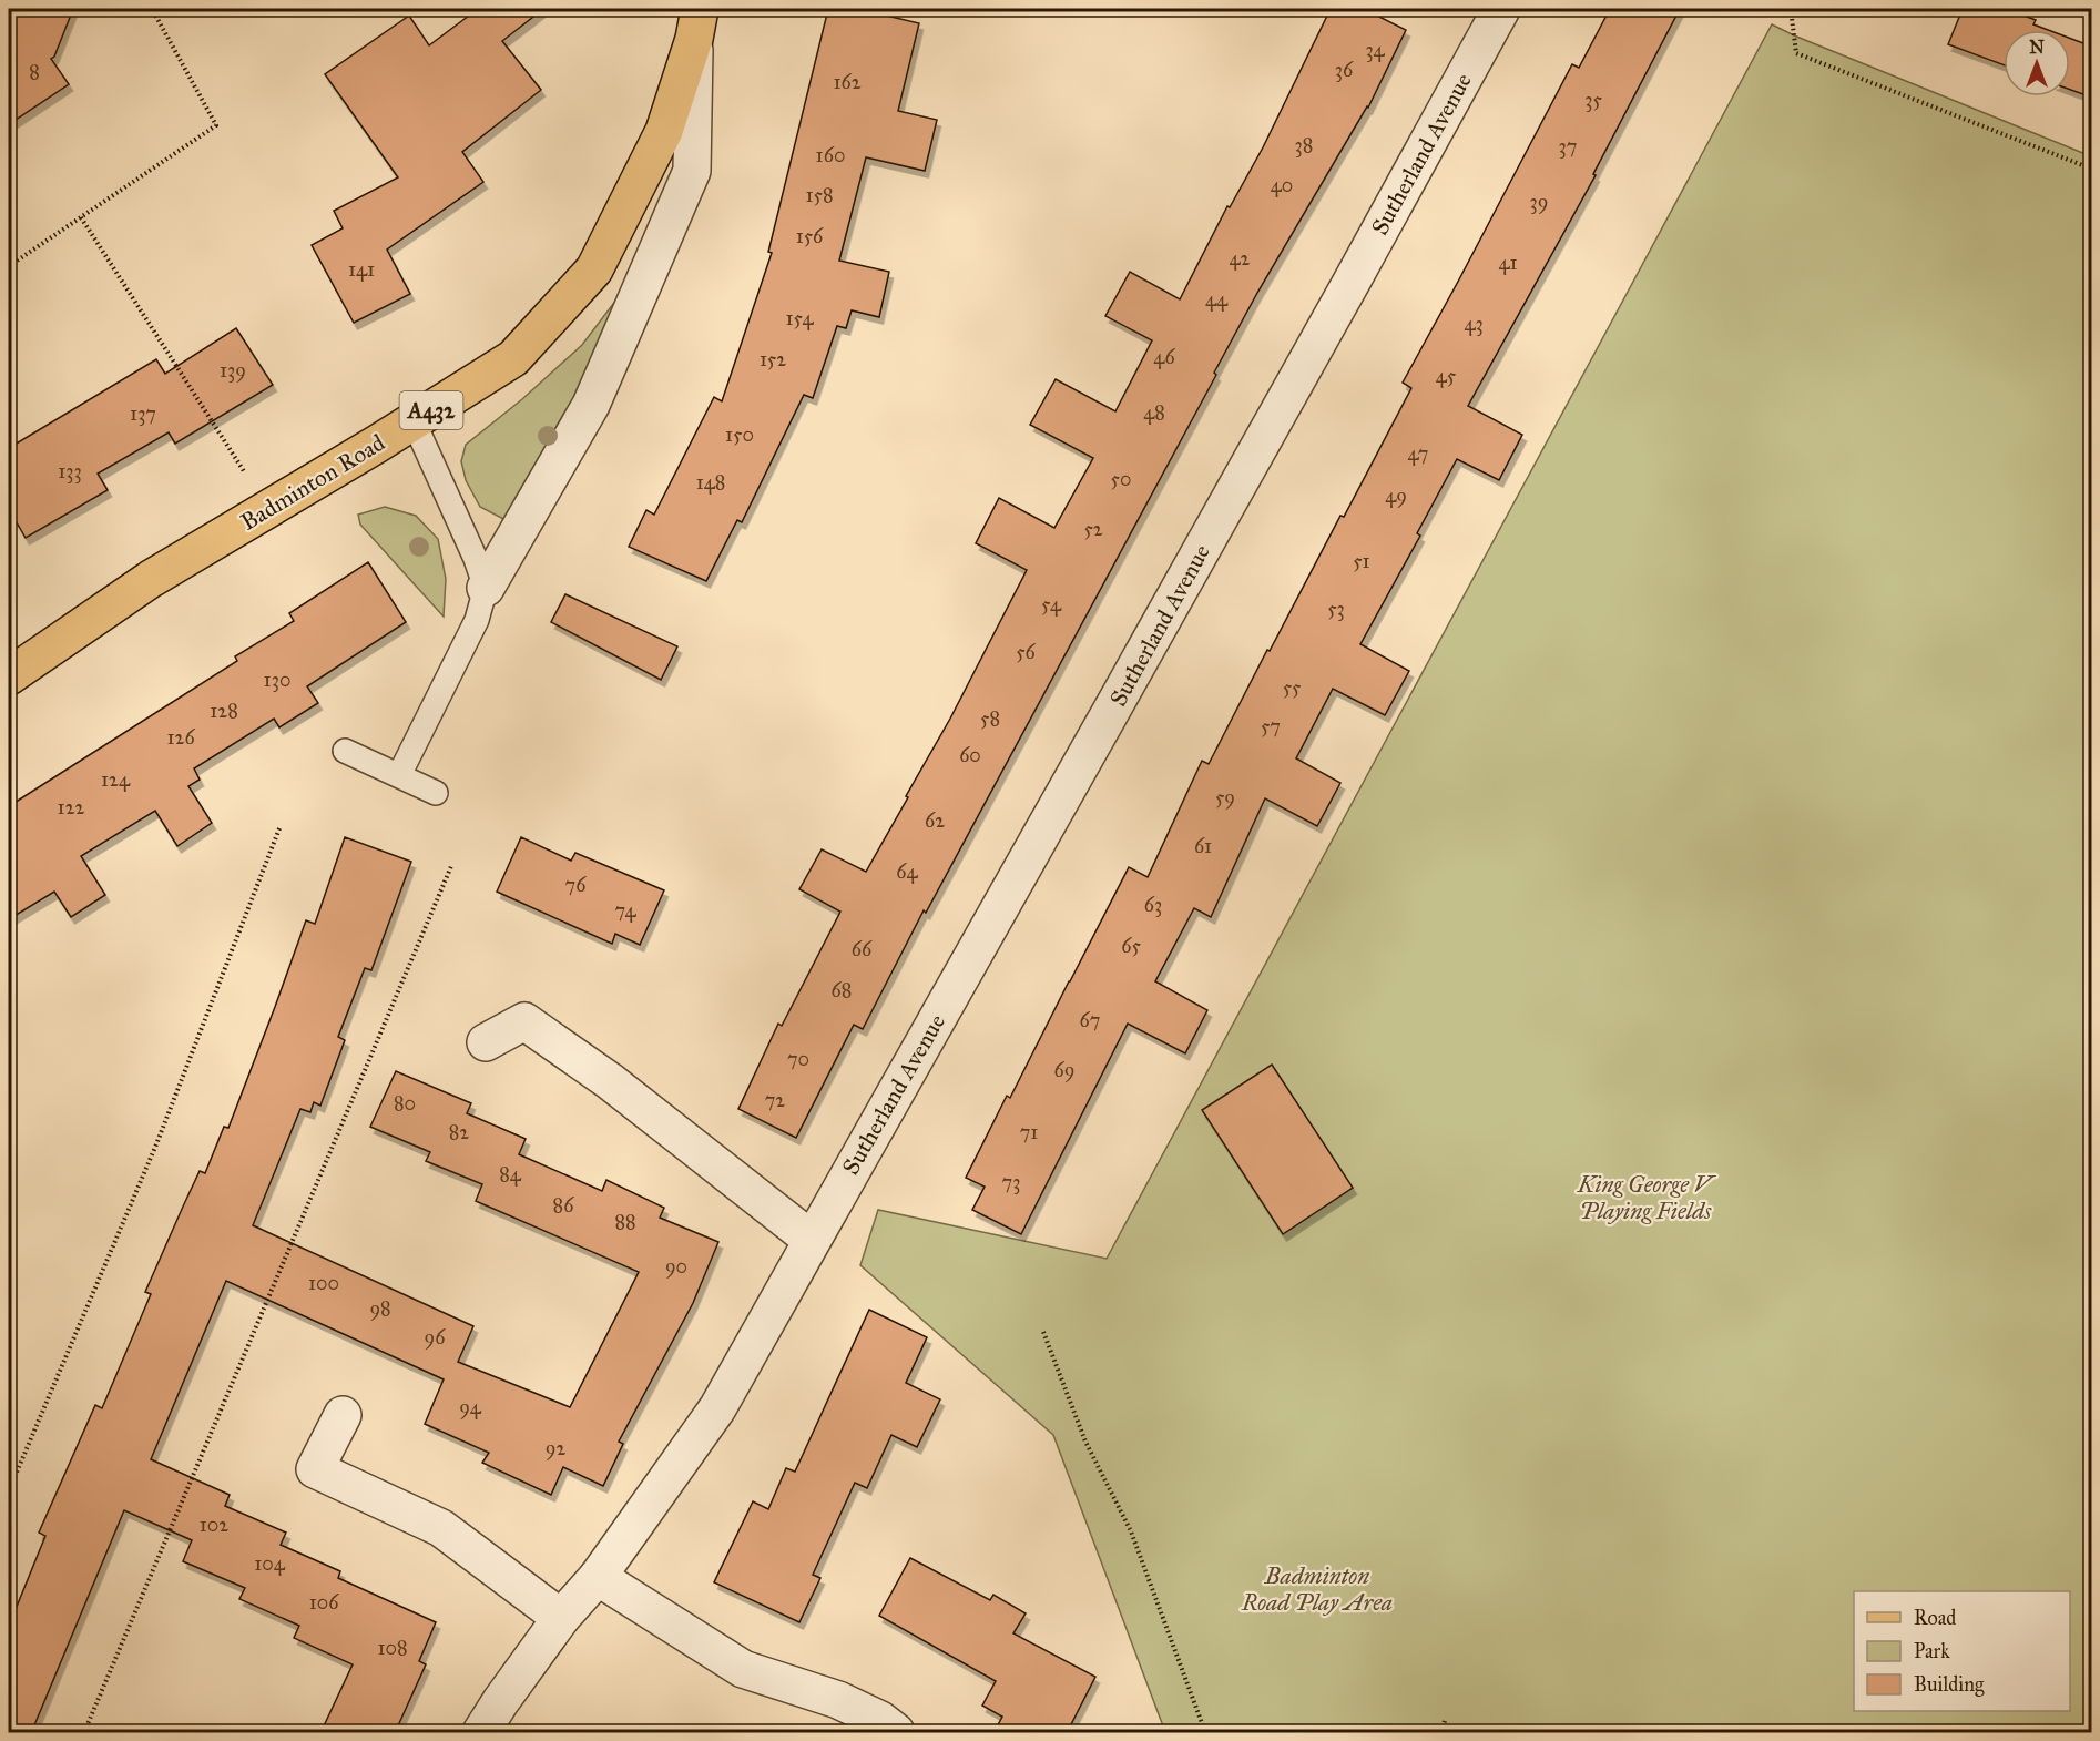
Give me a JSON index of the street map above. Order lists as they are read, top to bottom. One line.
{"streets":{"main road":["A432","Badminton Road"],"street":["Sutherland Avenue"]},"parks":["King George V Playing Fields","Badminton Road Play Area"],"house_numbers":["34","36","8","162","35","38","37","160","40","158","39","156","42","41","141","44","154","43","46","152","139","45","48","137","150","47","133","50","148","49","52","51","54","53","56","130","55","128","58","57","126","60","124","59","122","62","61","64","76","63","74","65","66","68","67","70","69","72","80","82","71","84","73","86","88","90","100","98","96","94","92","102","104","106","108"],"legend":["Road","Park","Building"],"north":"top"}
